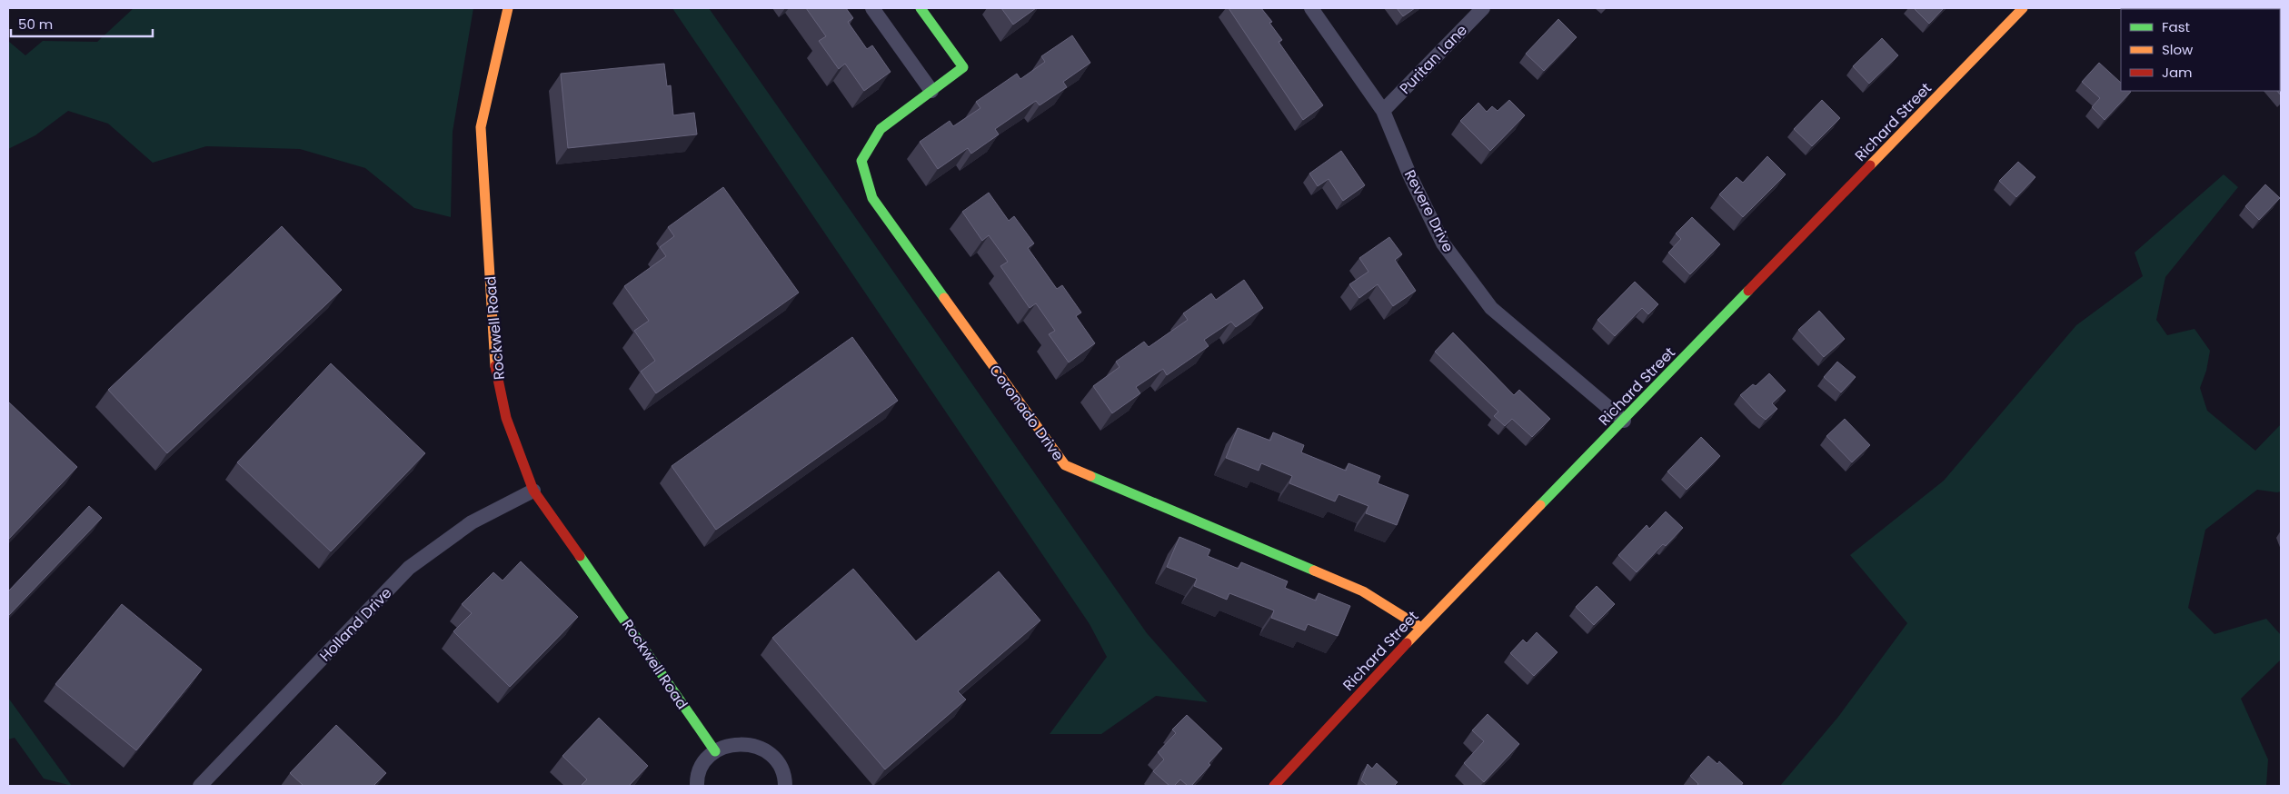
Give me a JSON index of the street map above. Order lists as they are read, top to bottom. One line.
{"streets":{"street":["Puritan Lane","Richard Street","Revere Drive","Rockwell Road","Coronado Drive","Holland Drive"]},"crossings":[["Puritan Lane","Revere Drive"],["Richard Street","Revere Drive"],["Richard Street","Coronado Drive"],["Rockwell Road","Holland Drive"]],"legend":["Fast","Slow","Jam"],"scale_bar":"50 m"}
